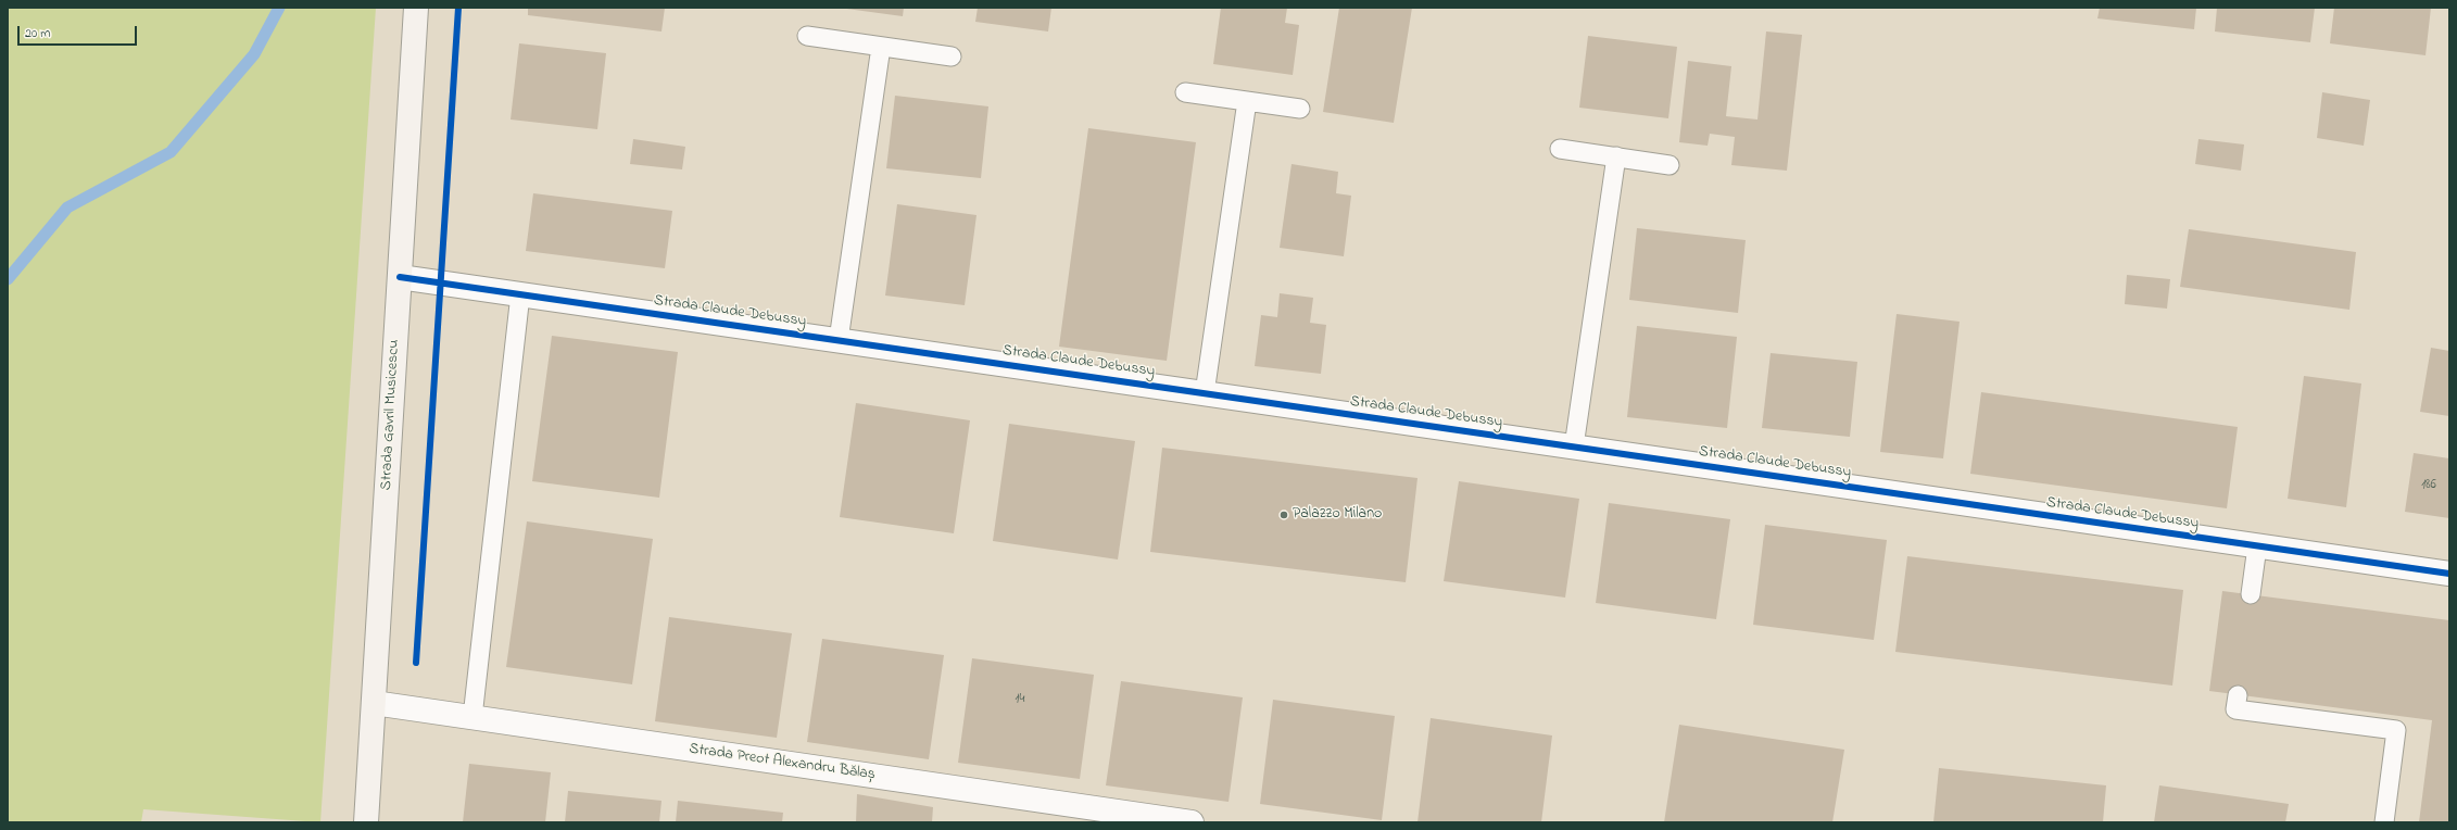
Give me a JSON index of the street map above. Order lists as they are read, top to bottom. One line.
{"streets":{"street":["Strada Claude Debussy","Strada Gavril Musicescu","Strada Preot Alexandru Bălaș"]},"crossings":[["Strada Claude Debussy","Strada Gavril Musicescu"],["Strada Gavril Musicescu","Strada Preot Alexandru Bălaș"]],"places":["Palazzo Milano"],"house_numbers":["186","14"],"scale_bar":"20 m"}
